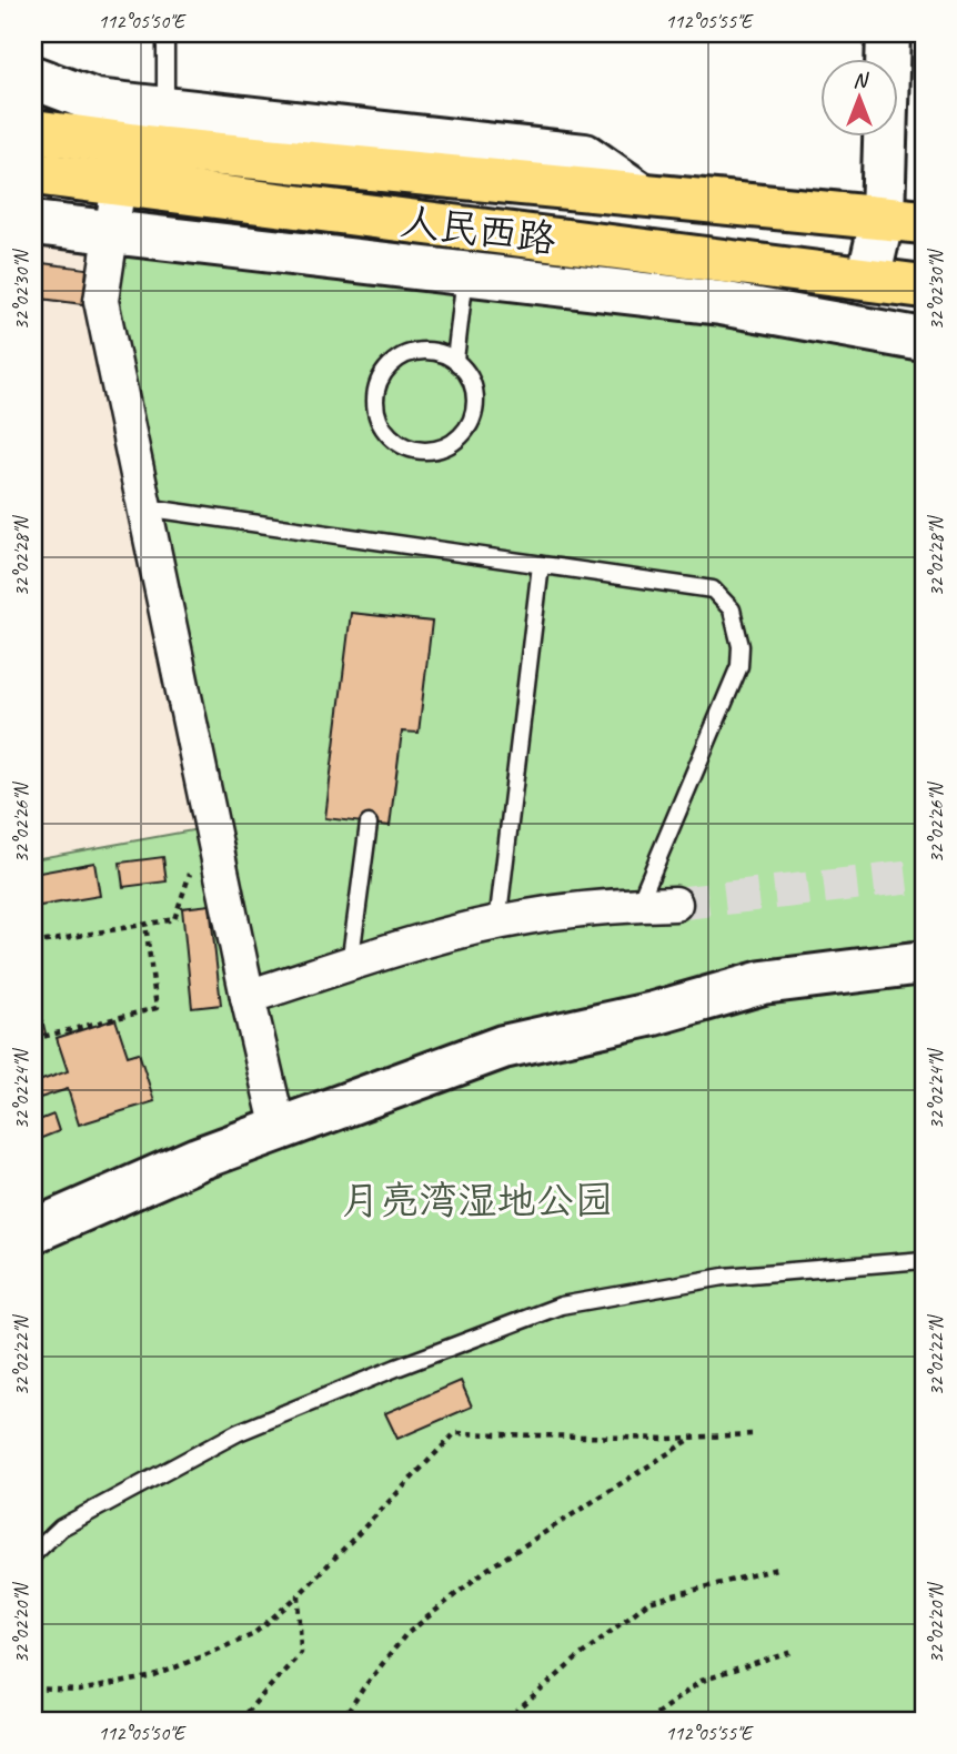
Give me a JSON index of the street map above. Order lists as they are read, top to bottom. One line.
{"streets":{"main road":["人民西路"]},"parks":["月亮湾湿地公园"],"north":"top","coordinates":["112°05'50\"E","112°05'55\"E","32°02'30\"N","32°02'28\"N","32°02'26\"N","32°02'24\"N","32°02'22\"N","32°02'20\"N"]}
